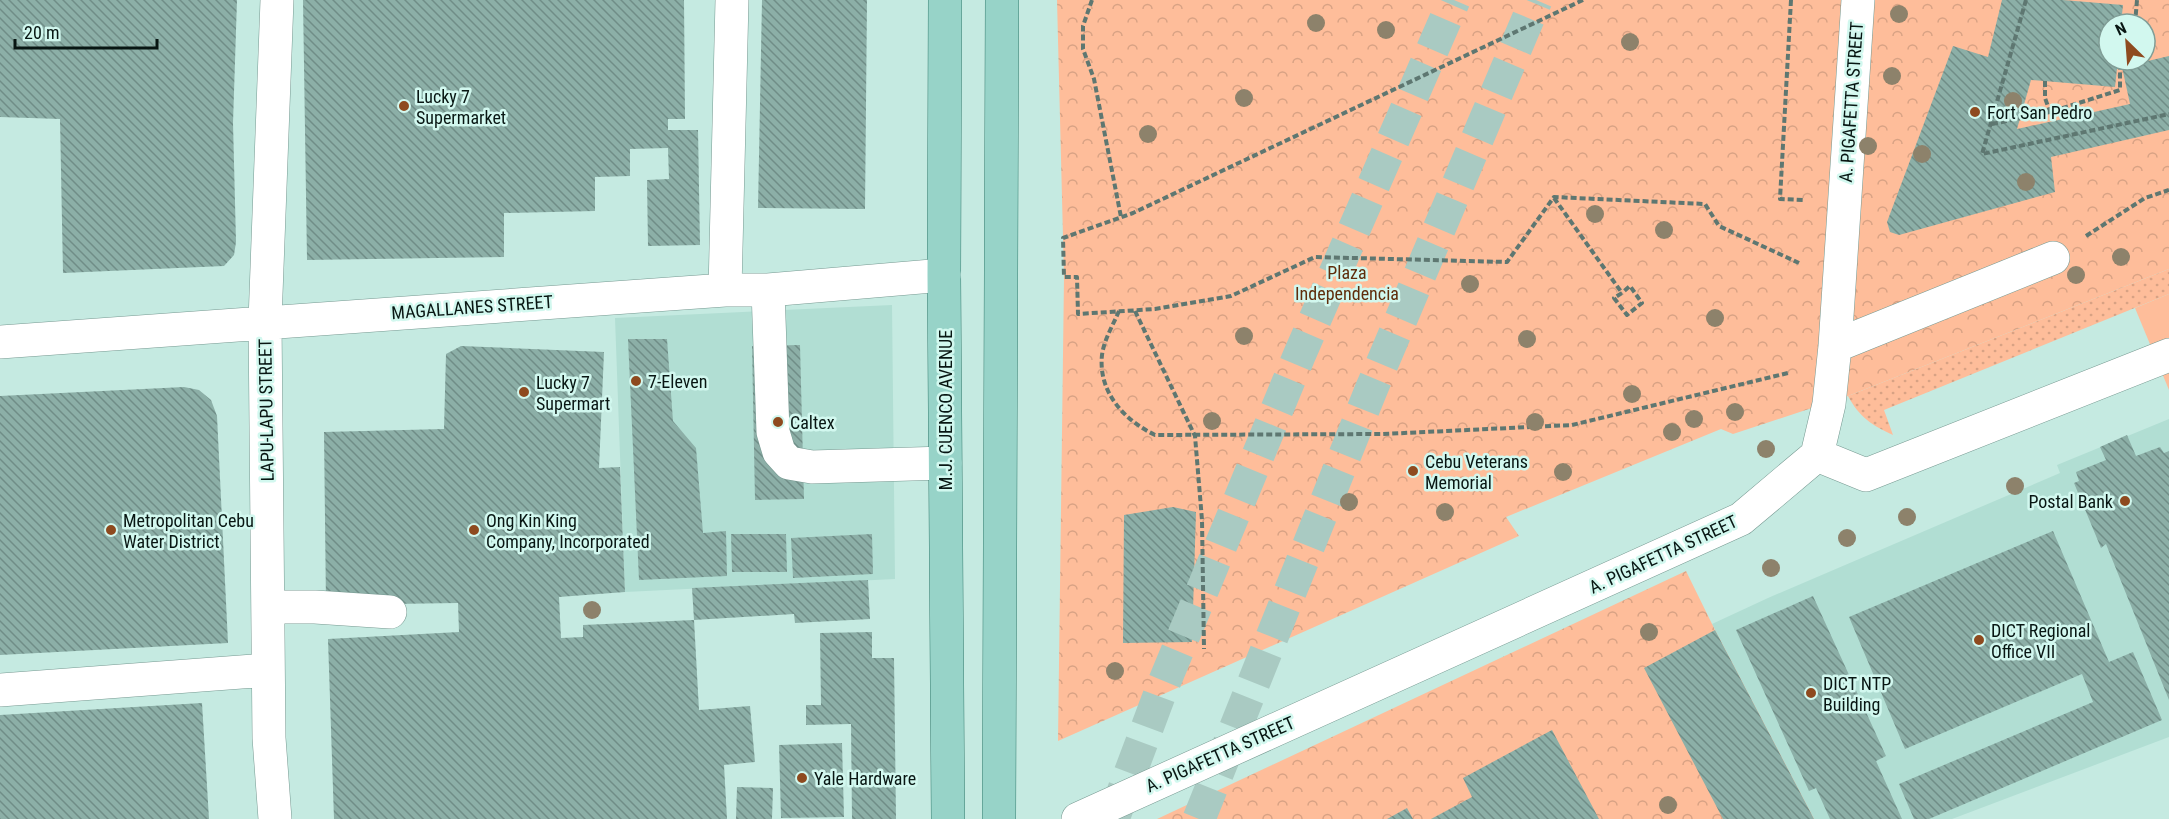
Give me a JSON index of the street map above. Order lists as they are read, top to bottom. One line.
{"streets":{"main road":["M.J. CUENCO AVENUE"],"street":["A. PIGAFETTA STREET","MAGALLANES STREET","LAPU-LAPU STREET"]},"crossings":[["MAGALLANES STREET","LAPU-LAPU STREET"],["MAGALLANES STREET","M.J. CUENCO AVENUE"]],"parks":["Plaza Independencia"],"places":["Lucky 7 Supermarket","Fort San Pedro","7-Eleven","Lucky 7 Supermart","Caltex","Cebu Veterans Memorial","Postal Bank","Metropolitan Cebu Water District","Ong Kin King Company, Incorporated","DICT Regional Office VII","DICT NTP Building","Yale Hardware"],"scale_bar":"20 m","north":"top left"}
